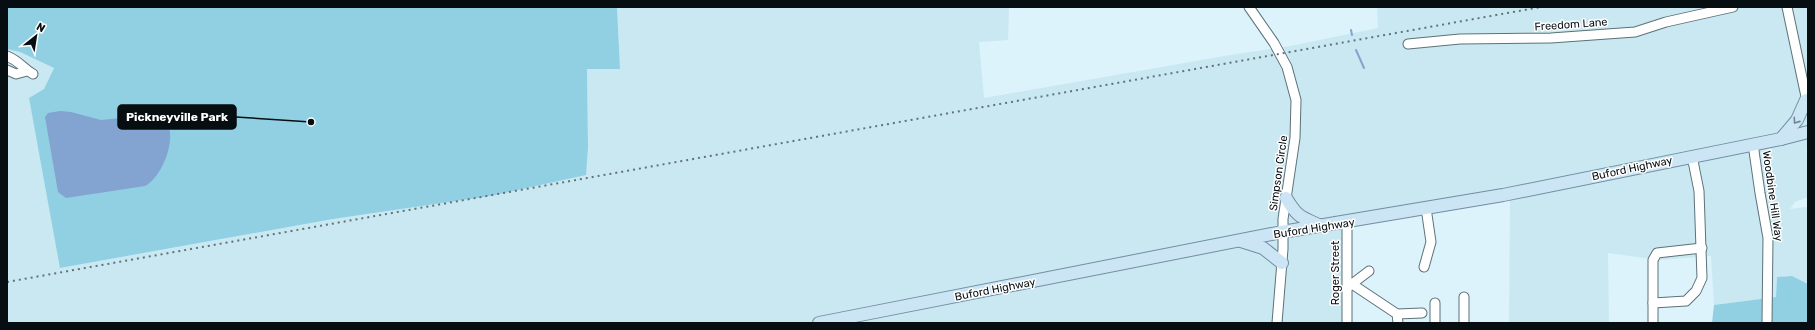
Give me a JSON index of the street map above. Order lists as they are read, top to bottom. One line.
{"streets":{"main road":["Buford Highway"],"street":["Freedom Lane","Simpson Circle","Woodbine Hill Way","Roger Street"]},"crossings":[["Buford Highway","Simpson Circle"],["Buford Highway","Woodbine Hill Way"],["Buford Highway","Roger Street"]],"places":["Pickneyville Park"],"north":"top right"}
